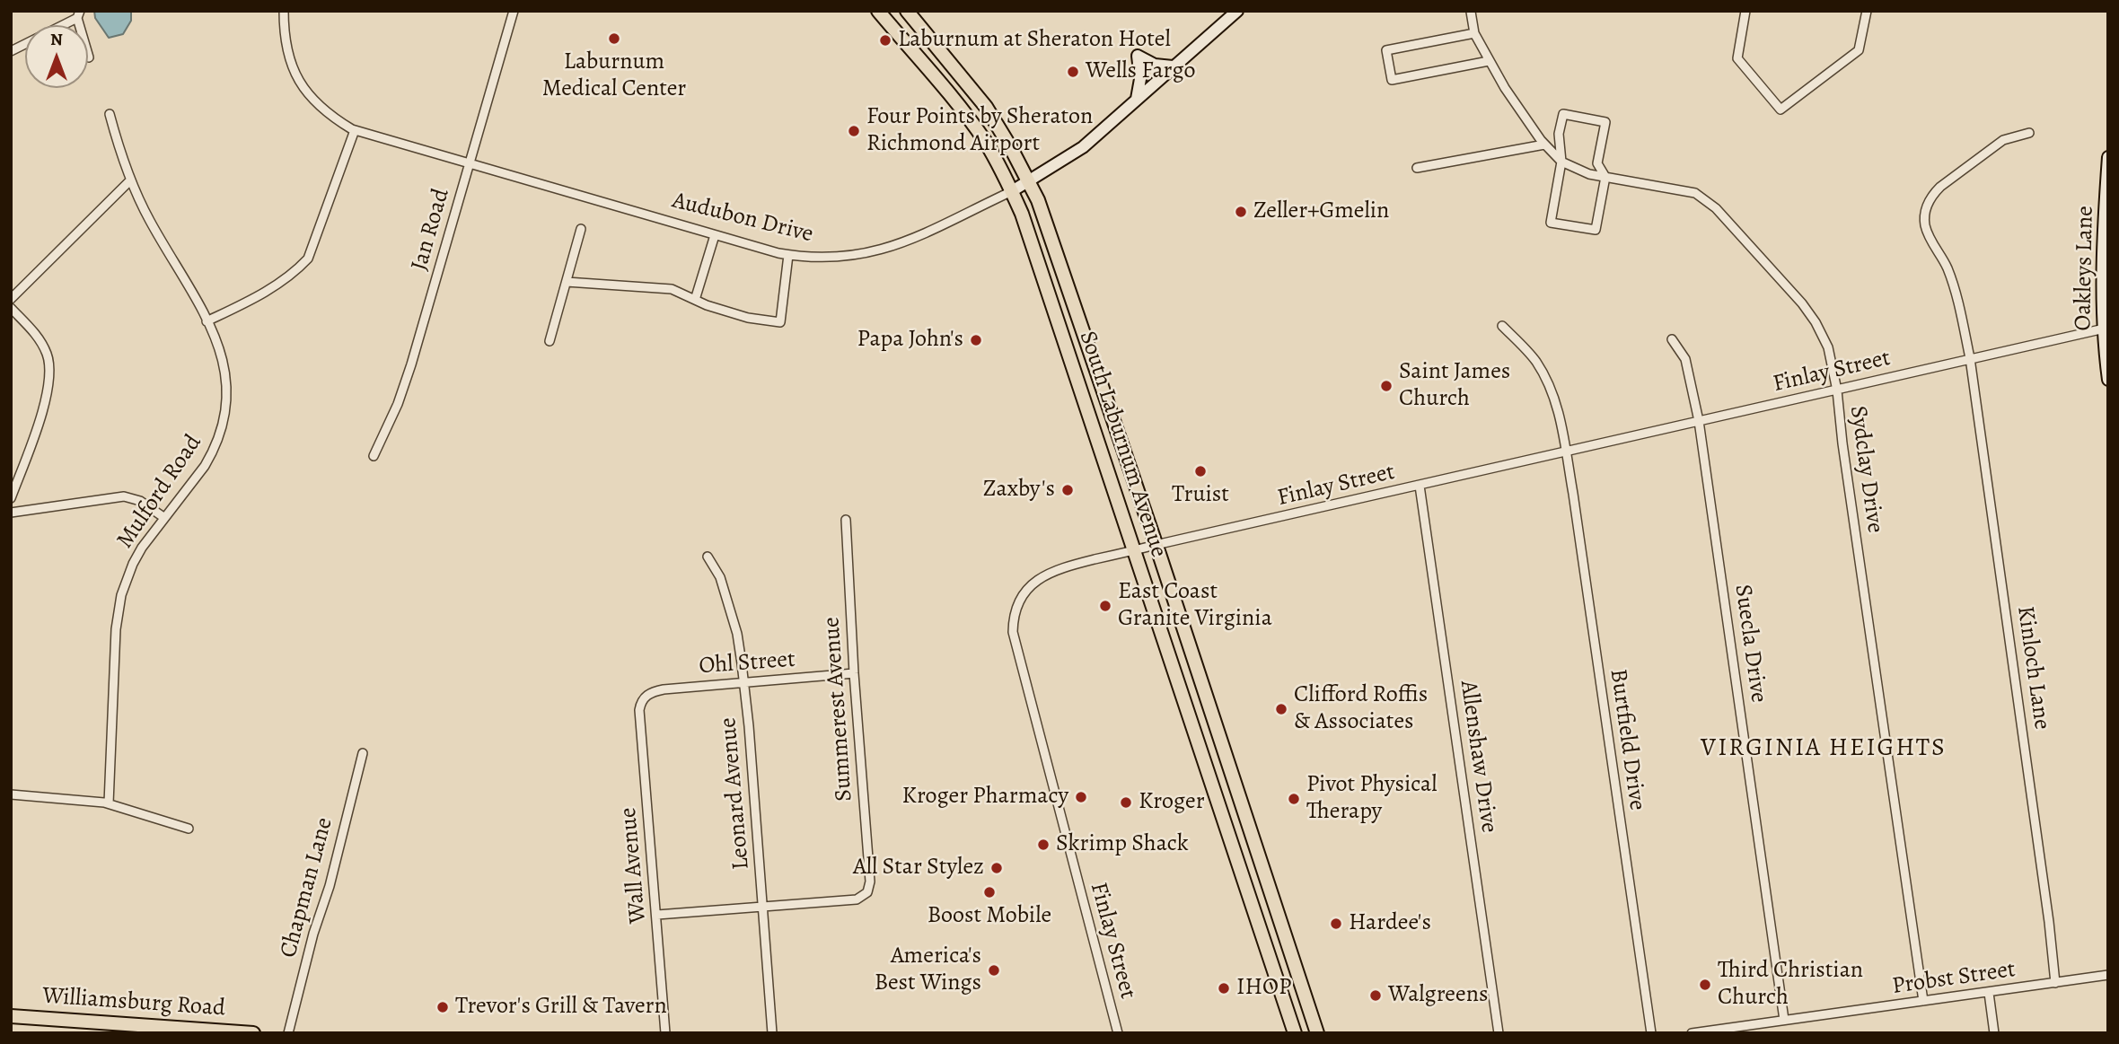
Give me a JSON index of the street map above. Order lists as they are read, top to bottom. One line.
{"streets":{"main road":["South Laburnum Avenue","Williamsburg Road"],"street":["Audubon Drive","Jan Road","Oakleys Lane","Finlay Street","Sydclay Drive","Mulford Road","Suecla Drive","Ohl Street","Kinloch Lane","Summerest Avenue","Burtfield Drive","Allenshaw Drive","Leonard Avenue","Wall Avenue","Chapman Lane","Probst Street"]},"crossings":[["Audubon Drive","Jan Road"],["Audubon Drive","South Laburnum Avenue"],["Oakleys Lane","Finlay Street"],["Finlay Street","South Laburnum Avenue"],["Finlay Street","Sydclay Drive"],["Finlay Street","Suecla Drive"],["Finlay Street","Kinloch Lane"],["Finlay Street","Burtfield Drive"],["Finlay Street","Allenshaw Drive"],["Sydclay Drive","Probst Street"],["Suecla Drive","Probst Street"],["Ohl Street","Summerest Avenue"],["Ohl Street","Leonard Avenue"],["Ohl Street","Wall Avenue"],["Kinloch Lane","Probst Street"],["Summerest Avenue","Leonard Avenue"]],"districts":["VIRGINIA HEIGHTS"],"places":["Laburnum Medical Center","Laburnum at Sheraton Hotel","Wells Fargo","Four Points by Sheraton Richmond Airport","Zeller+Gmelin","Papa John's","Saint James Church","Truist","Zaxby's","East Coast Granite Virginia","Clifford Roffis & Associates","Kroger Pharmacy","Pivot Physical Therapy","Kroger","Skrimp Shack","All Star Stylez","Boost Mobile","Hardee's","America's Best Wings","Third Christian Church","IHOP","Walgreens","Trevor's Grill & Tavern"],"north":"top"}
